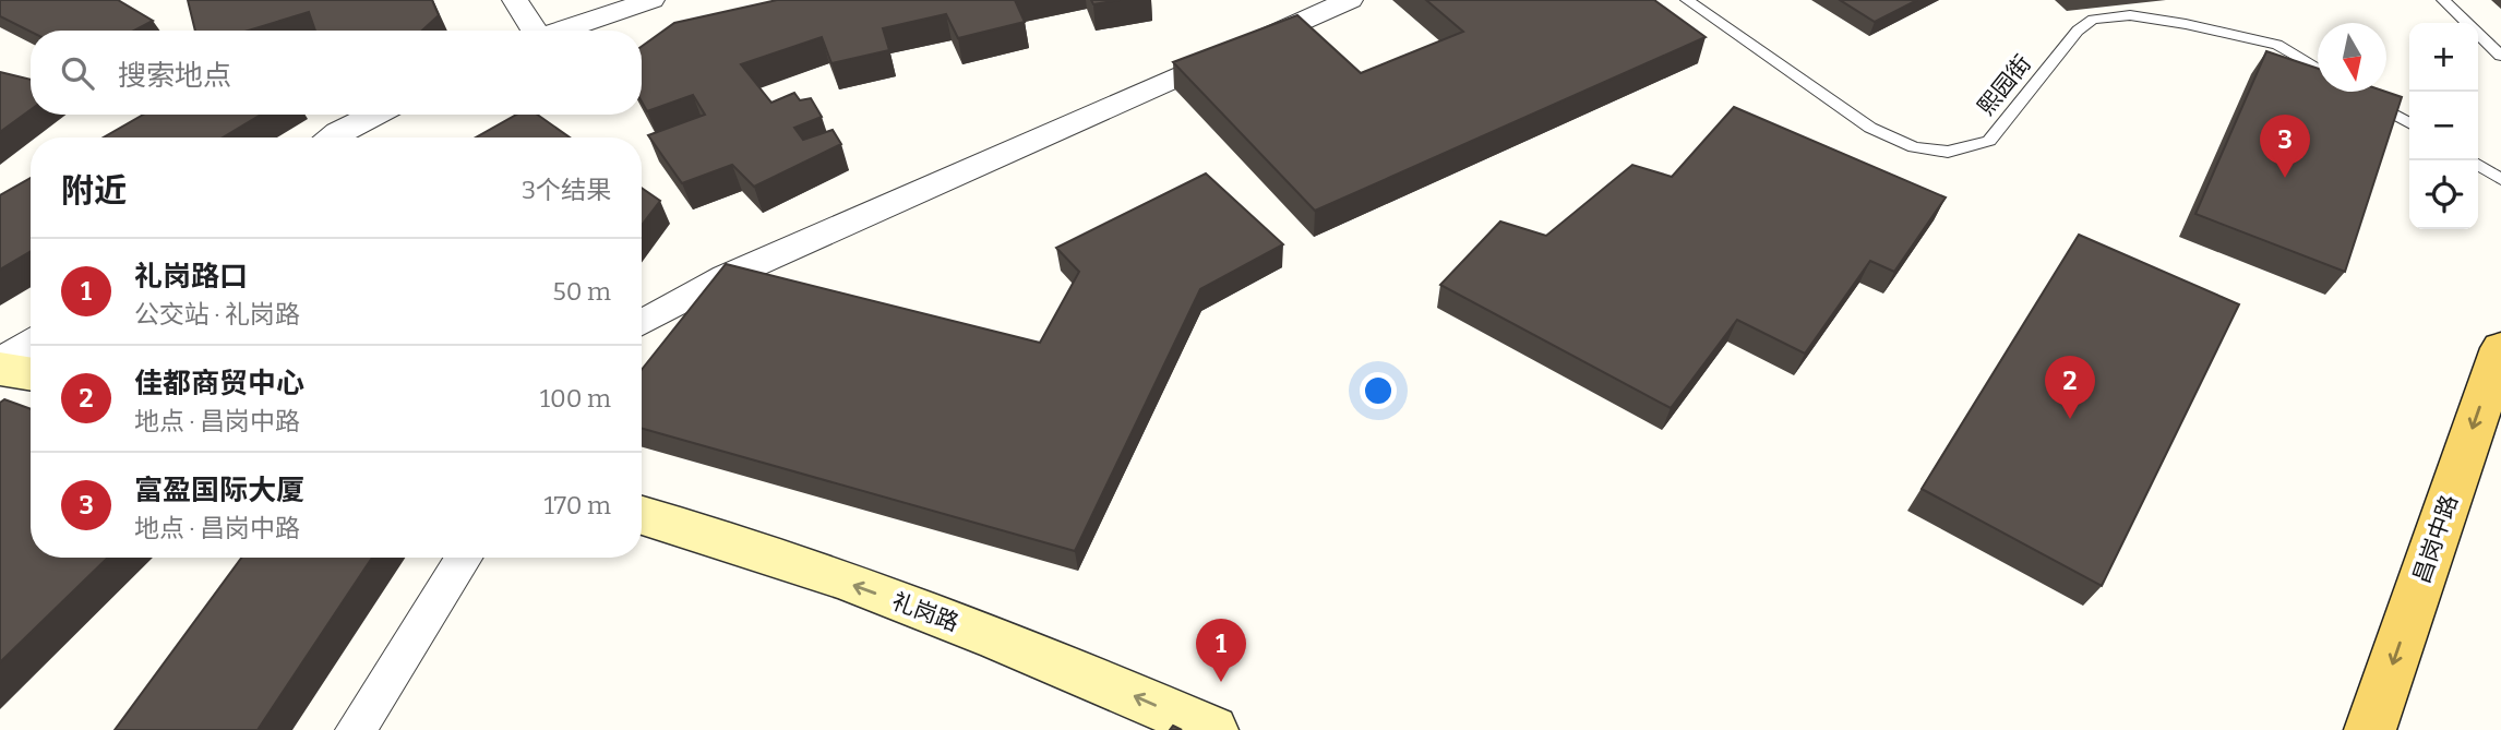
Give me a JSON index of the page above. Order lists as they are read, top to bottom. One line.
{"streets":{"main road":["昌岗中路"],"street":["礼岗路"],"lane":["熙园街"]},"one_way":["昌岗中路","礼岗路"],"north":"bottom","page":{"map_buttons":["+","−"],"search":"搜索地点","pins":["3","2","1"],"heading":["附近","3个结果"],"list":[{"mark":"1","name":"礼岗路口","note":"公交站 · 礼岗路","value":"50 m"},{"mark":"2","name":"佳都商贸中心","note":"地点 · 昌岗中路","value":"100 m"},{"mark":"3","name":"富盈国际大厦","note":"地点 · 昌岗中路","value":"170 m"}]}}
